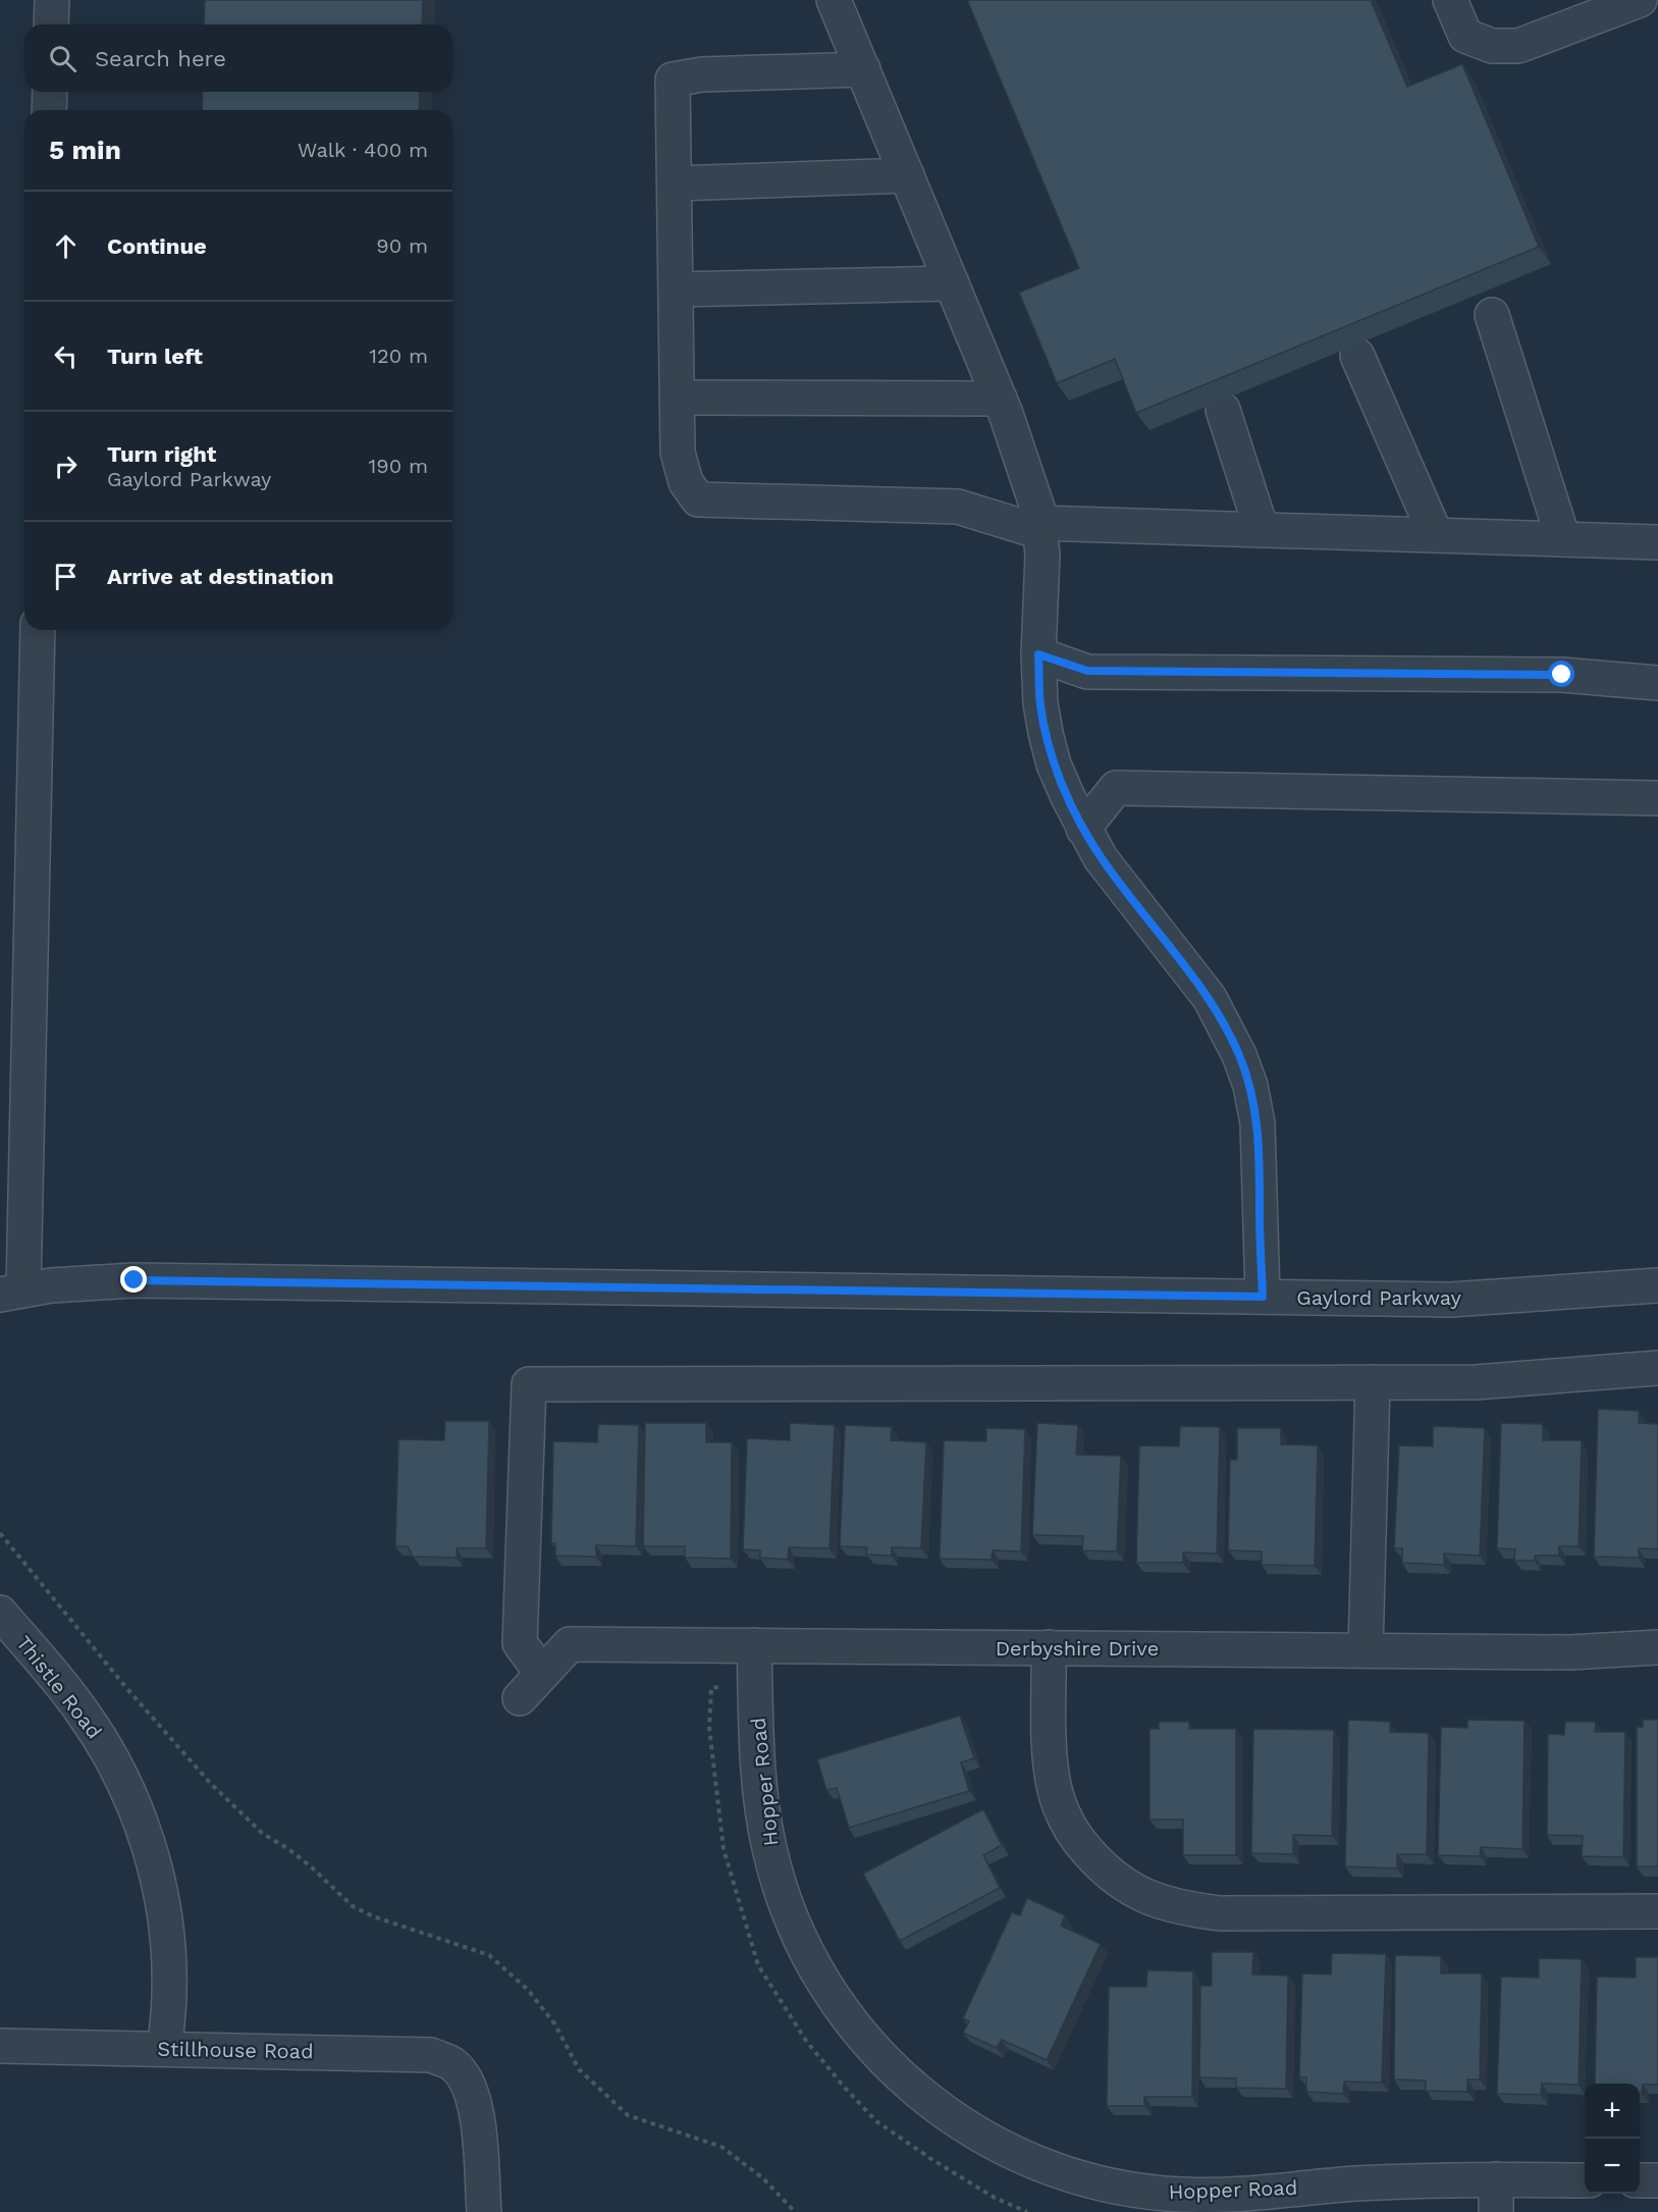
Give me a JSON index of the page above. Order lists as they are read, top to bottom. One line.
{"streets":{"street":["Gaylord Parkway","Derbyshire Drive","Thistle Road","Hopper Road","Stillhouse Road"]},"crossings":[["Derbyshire Drive","Hopper Road"],["Thistle Road","Stillhouse Road"]],"page":{"search":"Search here","heading":["5 min","Walk · 400 m"],"list":[["Continue","90 m"],["Turn left","120 m"],["Turn right","Gaylord Parkway","190 m"],"Arrive at destination"],"map_buttons":["+","−"]}}
